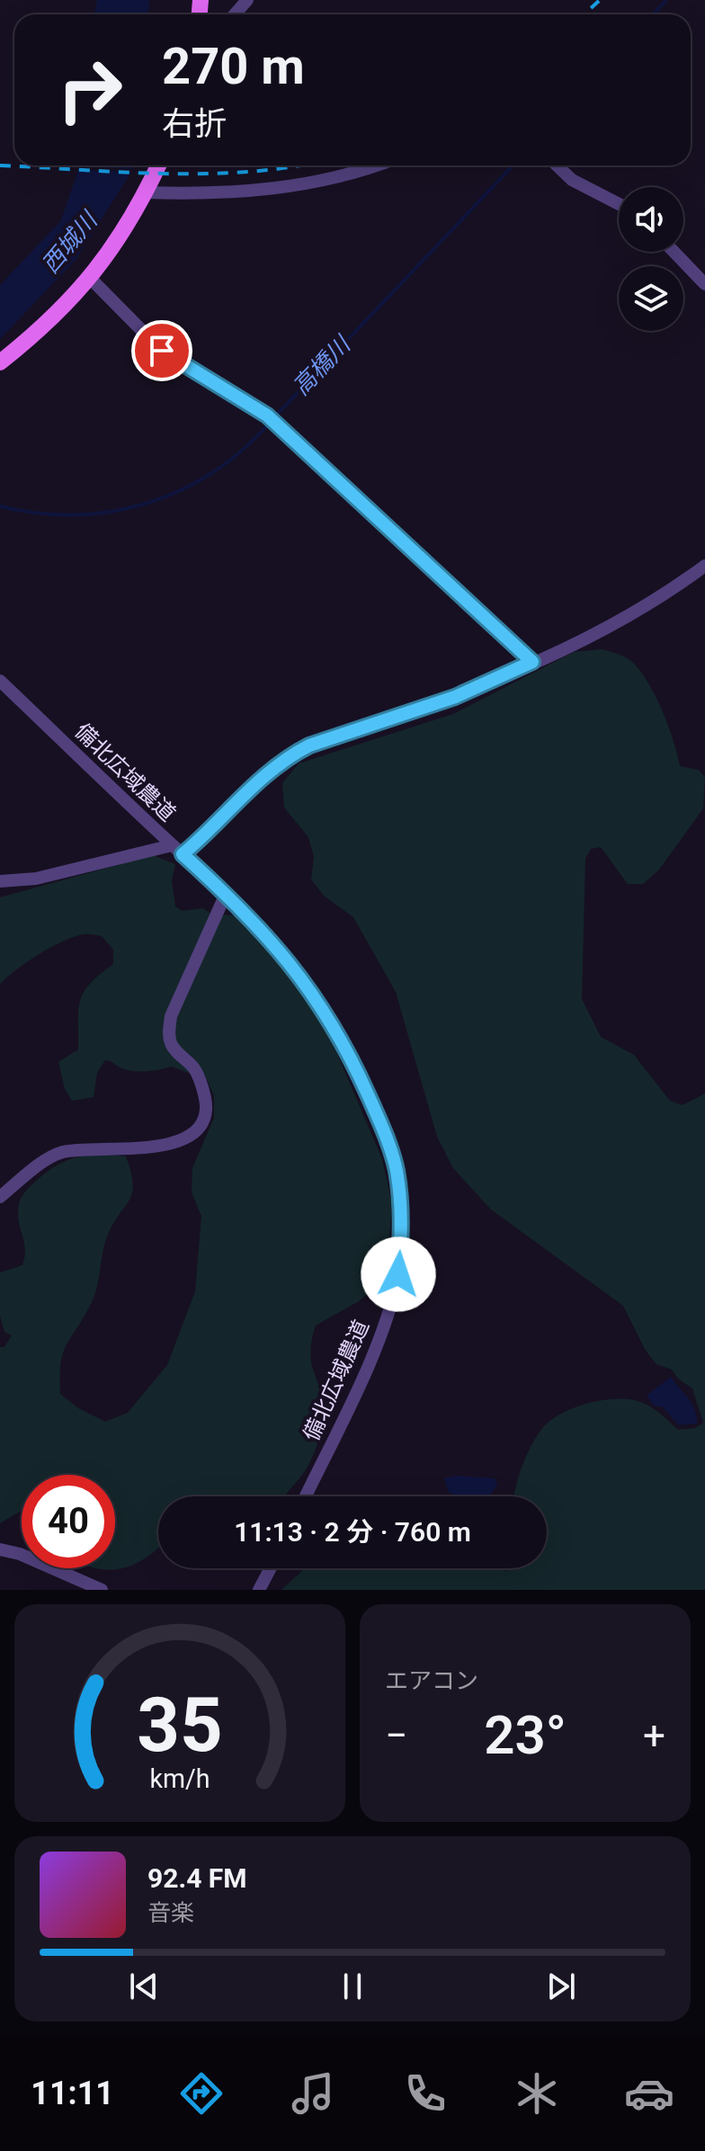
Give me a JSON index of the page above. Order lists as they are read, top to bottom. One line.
{"streets":{"street":["備北広域農道"]},"water":["西城川","高橋川"],"page":{"turn":["270 m","右折"],"limit":"40","trip":"11:13 · 2 分 · 760 m","tile":"エアコン","heat":["−","23°","+"],"song":["92.4 FM","音楽"],"tabs":"11:11","gauge":["35","km/h"]}}
